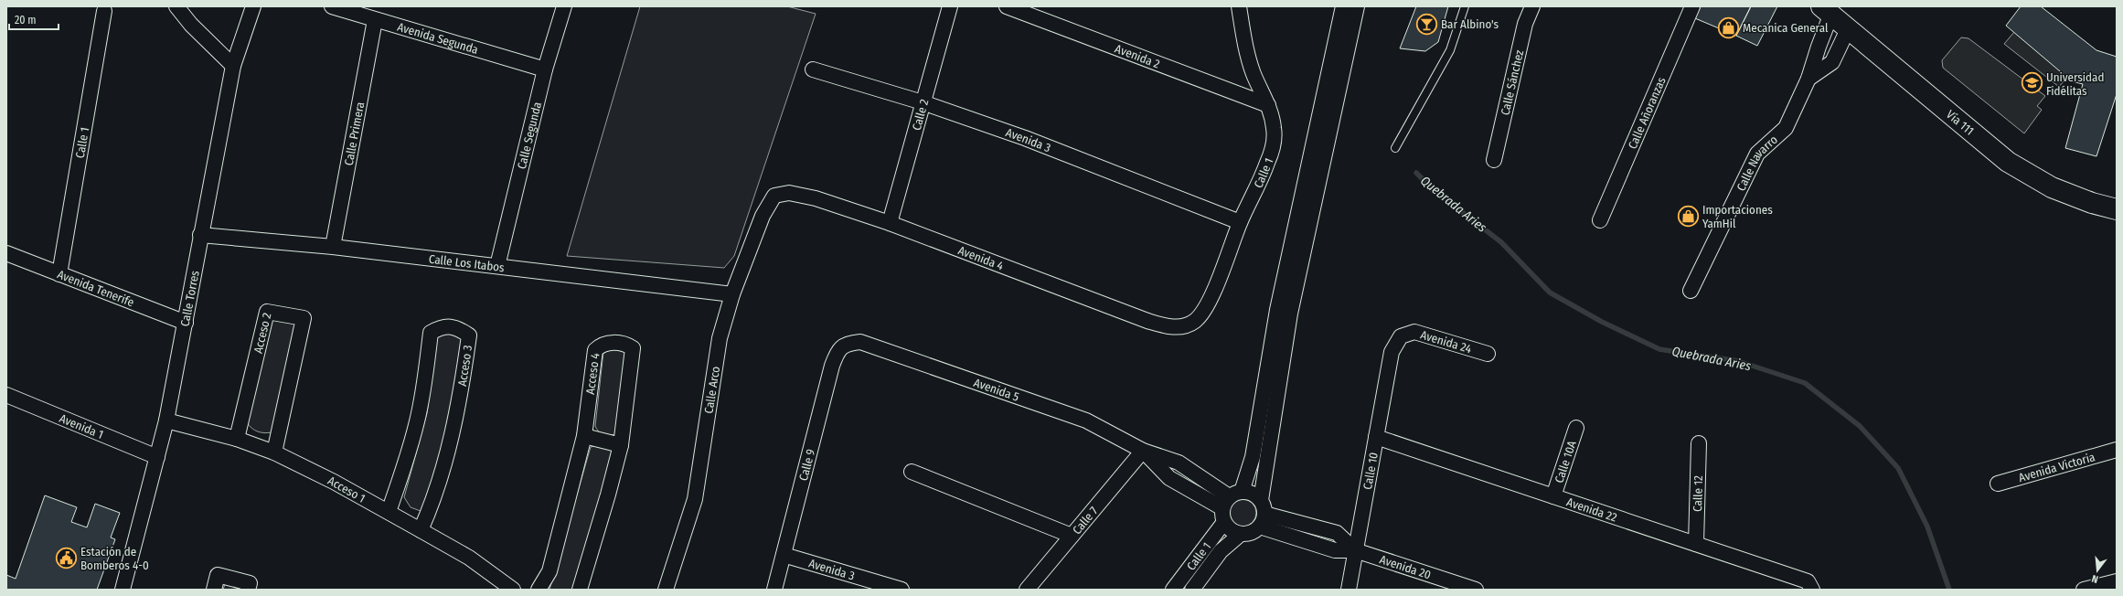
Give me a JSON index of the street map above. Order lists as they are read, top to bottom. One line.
{"streets":{"main road":["Vía 111"],"street":["Avenida Segunda","Avenida 2","Calle Sánchez","Calle Añoranzas","Calle 2","Calle Primera","Calle Segunda","Avenida 3","Calle 1","Calle Navarro","Avenida 4","Calle Los Itabos","Avenida Tenerife","Calle Torres","Acceso 2","Avenida 24","Acceso 3","Acceso 4","Calle Arco","Avenida 5","Avenida 1","Calle 10A","Calle 9","Avenida Victoria","Calle 10","Acceso 1","Calle 12","Avenida 22","Calle 7","Avenida 20"]},"crossings":[["Avenida Segunda","Calle Primera"],["Avenida Segunda","Calle Segunda"],["Avenida 2","Calle 1"],["Calle 2","Avenida 3"],["Calle 2","Avenida 4"],["Vía 111","Calle Navarro"],["Calle Primera","Calle Los Itabos"],["Calle Segunda","Calle Los Itabos"],["Avenida 3","Calle 1"],["Avenida 3","Calle 9"],["Calle 1","Avenida 4"],["Calle 1","Avenida Tenerife"],["Calle 1","Avenida 5"],["Calle 1","Avenida 20"],["Avenida 4","Calle Arco"],["Calle Los Itabos","Calle Torres"],["Calle Los Itabos","Calle Arco"],["Avenida Tenerife","Calle Torres"],["Calle Torres","Avenida 1"],["Calle Torres","Acceso 1"],["Acceso 2","Acceso 1"],["Avenida 24","Calle 10"],["Acceso 3","Acceso 1"],["Avenida 5","Calle 9"],["Avenida 5","Calle 7"],["Avenida 5","Avenida 20"],["Calle 10A","Avenida 22"],["Calle 10","Avenida 22"],["Calle 10","Avenida 20"],["Calle 12","Avenida 22"]],"water":["Quebrada Aries"],"places":{"bar":["Bar Albino's"],"shop":["Mecanica General","Importaciones YamHil"],"school or university":["Universidad Fidélitas"],"public building":["Estación de Bomberos 4-0"]},"scale_bar":"20 m","north":"bottom"}
